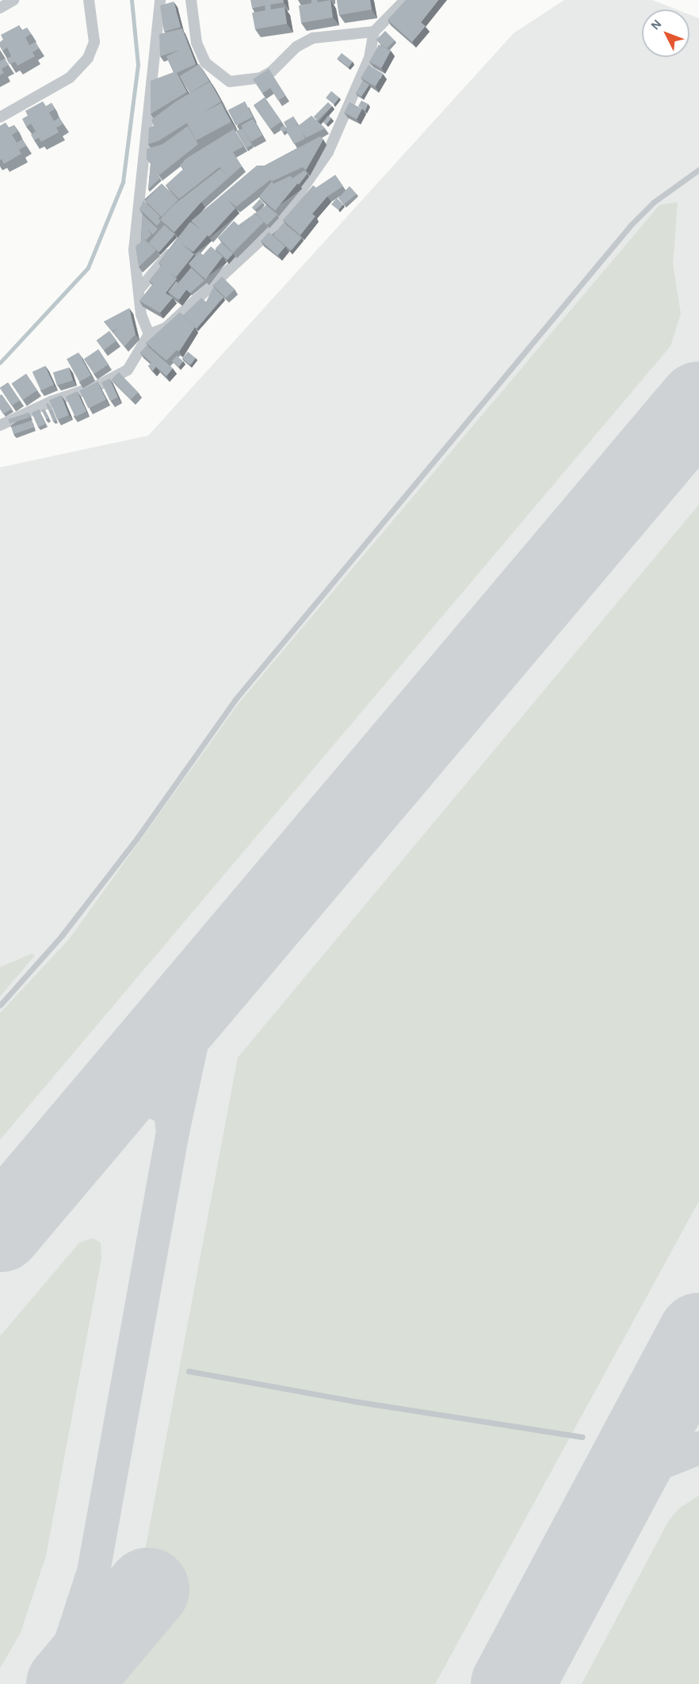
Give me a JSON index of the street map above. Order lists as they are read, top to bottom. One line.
{"north":"top left"}
